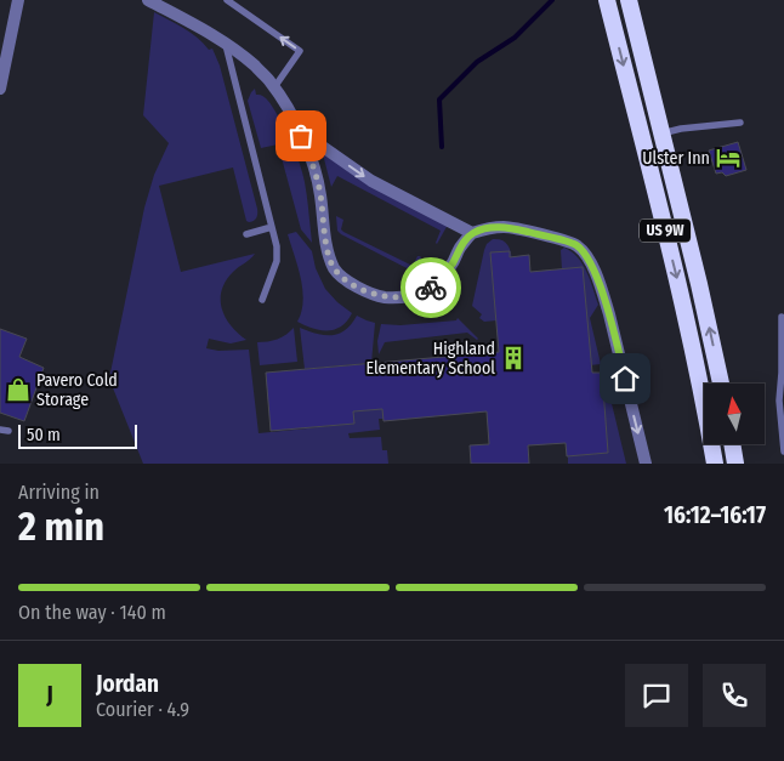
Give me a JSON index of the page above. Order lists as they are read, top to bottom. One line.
{"streets":{"highway":["US 9W"]},"places":{"hotel":["Ulster Inn"],"building":["Highland Elementary School"],"shop":["Pavero Cold Storage"]},"scale_bar":"50 m","north":"top","page":{"scale":"50 m","heading":["2 min","Arriving in","16:12–16:17"],"panel":["Jordan","Courier · 4.9"],"bar":"On the way · 140 m","round":"J"}}
